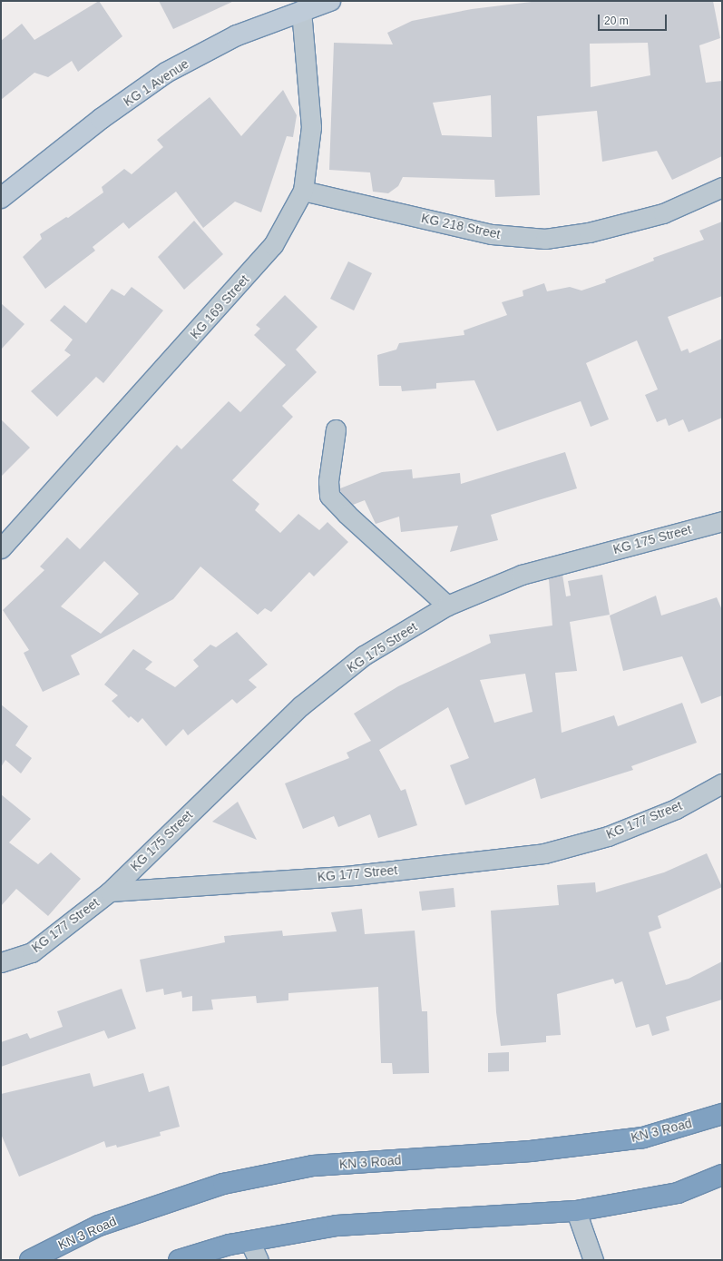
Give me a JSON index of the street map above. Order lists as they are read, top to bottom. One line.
{"streets":{"highway":["KN 3 Road"],"street":["KG 1 Avenue","KG 218 Street","KG 169 Street","KG 175 Street","KG 177 Street"]},"crossings":[["KG 1 Avenue","KG 169 Street"],["KG 218 Street","KG 169 Street"],["KG 175 Street","KG 177 Street"]],"scale_bar":"20 m"}
